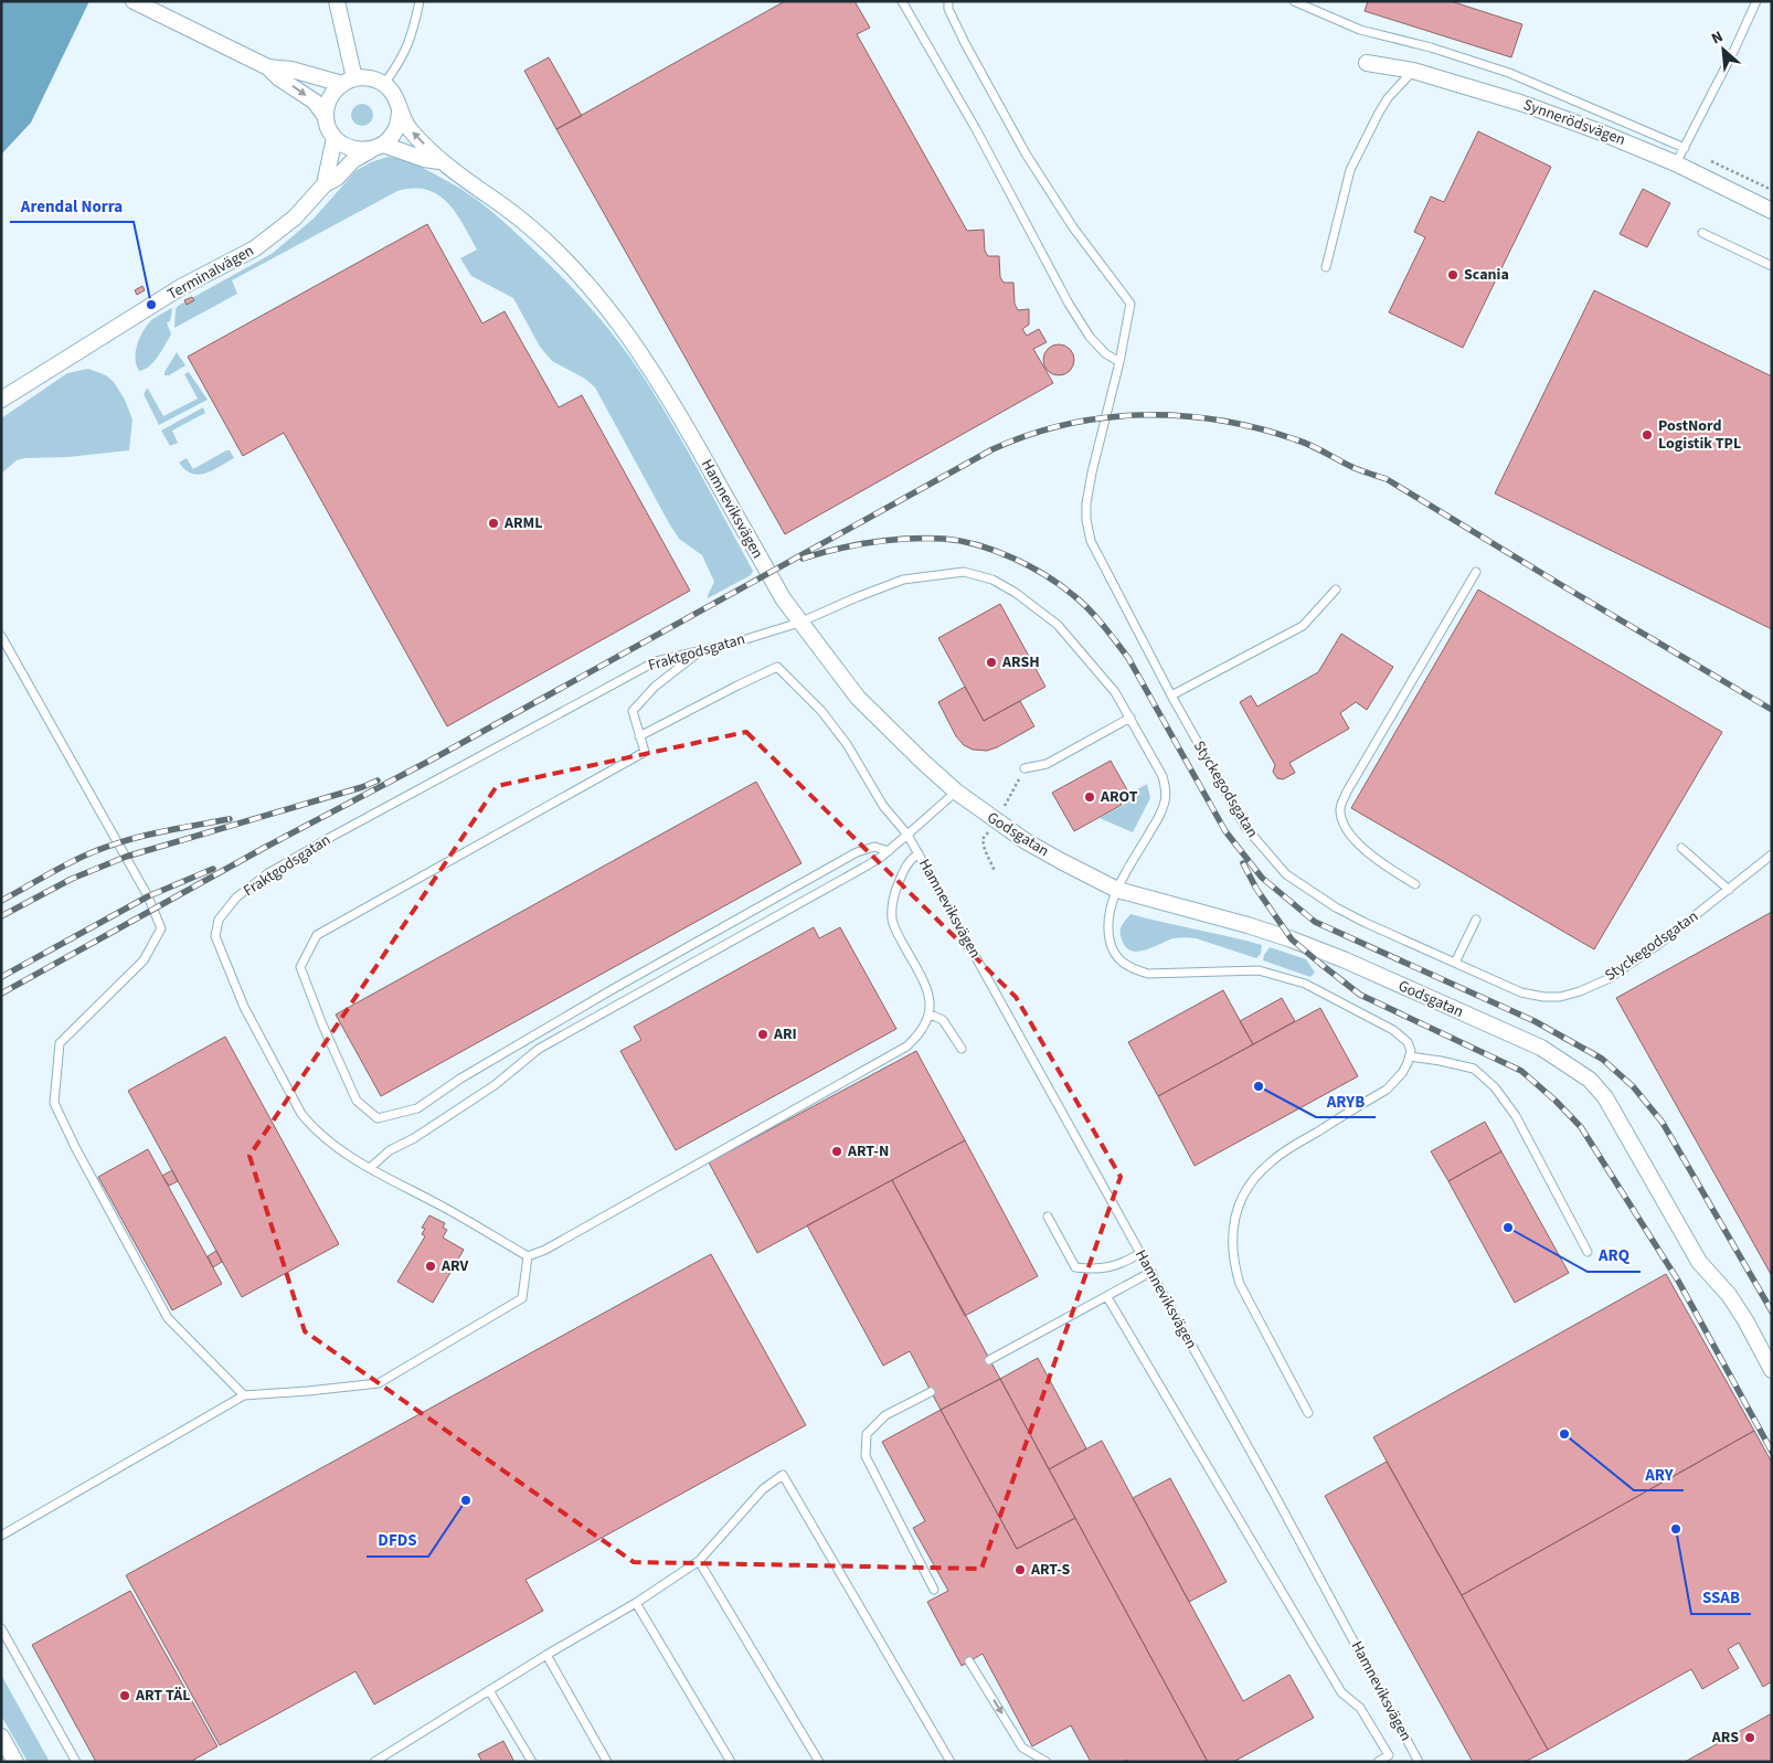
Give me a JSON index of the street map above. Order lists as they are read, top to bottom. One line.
{"streets":{"street":["Synnerödsvägen","Terminalvägen","Hamneviksvägen","Godsgatan"],"lane":["Fraktgodsgatan","Styckegodsgatan"]},"crossings":[["Terminalvägen","Hamneviksvägen"],["Hamneviksvägen","Fraktgodsgatan"],["Hamneviksvägen","Godsgatan"],["Fraktgodsgatan","Godsgatan"]],"places":["Scania","Arendal Norra","PostNord Logistik TPL","ARML","ARSH","AROT","ARI","ARYB","ART-N","ARQ","ARV","ARY","DFDS","SSAB","ART-S","ART TÄL","ARS"],"north":"top left"}
